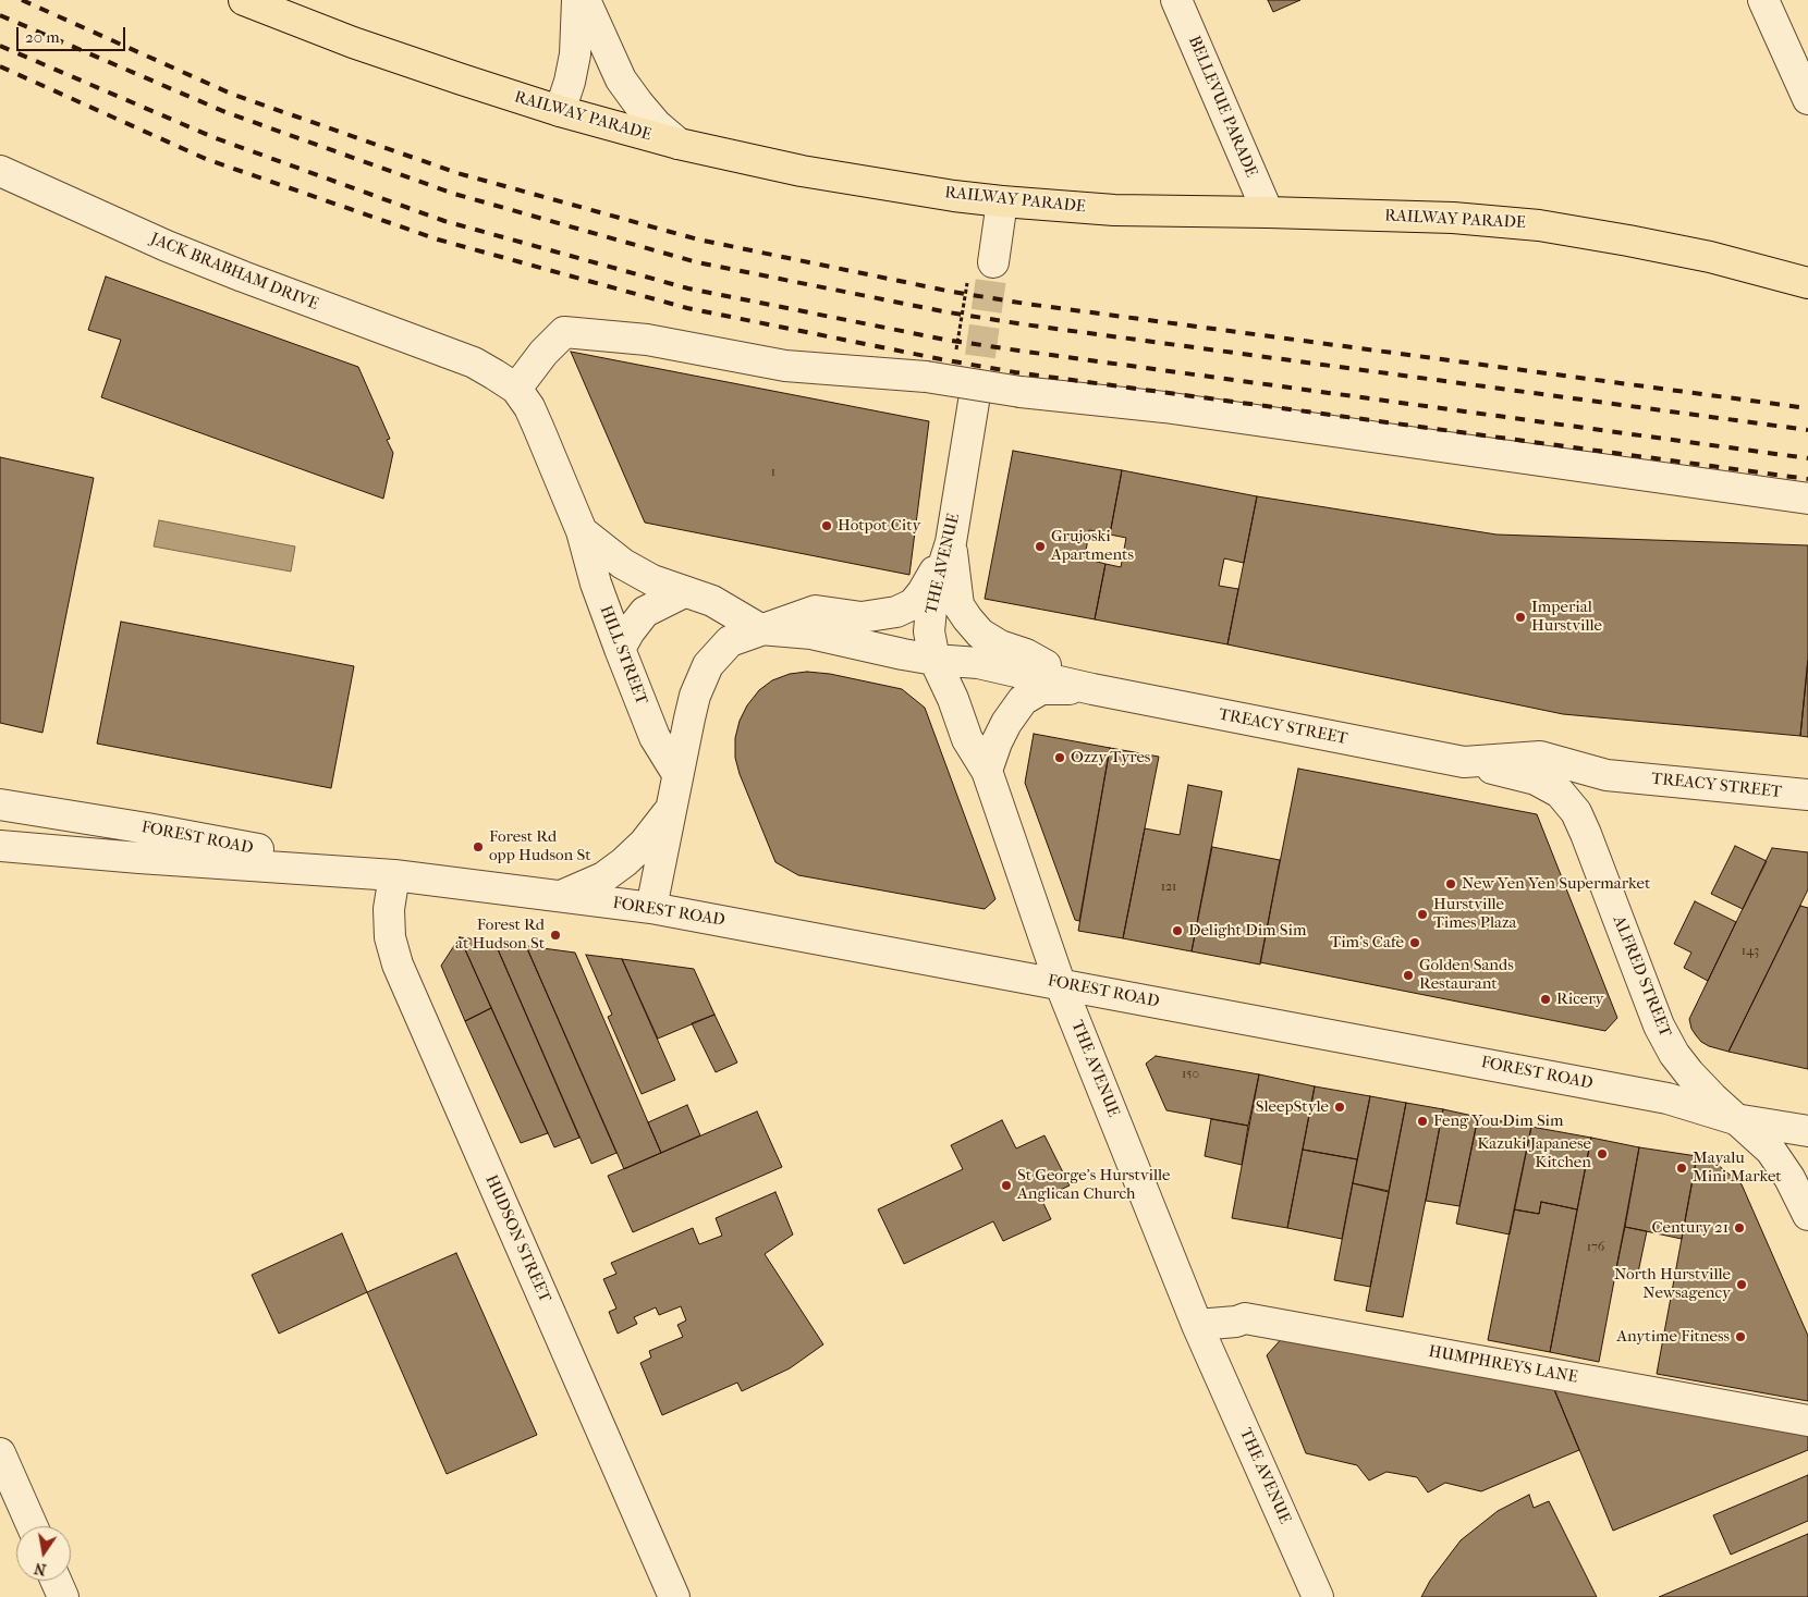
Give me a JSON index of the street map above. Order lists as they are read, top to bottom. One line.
{"streets":{"main road":["RAILWAY PARADE"],"street":["BELLEVUE PARADE","JACK BRABHAM DRIVE","THE AVENUE","HILL STREET","TREACY STREET","FOREST ROAD","ALFRED STREET","HUDSON STREET","HUMPHREYS LANE"]},"crossings":[["BELLEVUE PARADE","RAILWAY PARADE"],["JACK BRABHAM DRIVE","HILL STREET"],["THE AVENUE","TREACY STREET"],["THE AVENUE","FOREST ROAD"],["THE AVENUE","HUMPHREYS LANE"],["HILL STREET","TREACY STREET"],["TREACY STREET","ALFRED STREET"],["FOREST ROAD","ALFRED STREET"],["FOREST ROAD","HUDSON STREET"]],"places":["Hotpot City","Grujoski Apartments","Imperial Hurstville","Ozzy Tyres","Forest Rd opp Hudson St","New Yen Yen Supermarket","Hurstville Times Plaza","Delight Dim Sim","Forest Rd at Hudson St","Tim's Cafe","Golden Sands Restaurant","Ricery","SleepStyle","Feng You Dim Sim","Kazuki Japanese Kitchen","Mayalu Mini Market","St George's Hurstville Anglican Church","Century 21","North Hurstville Newsagency","Anytime Fitness"],"house_numbers":["1","121","143","150","176"],"scale_bar":"20 m","north":"bottom"}
